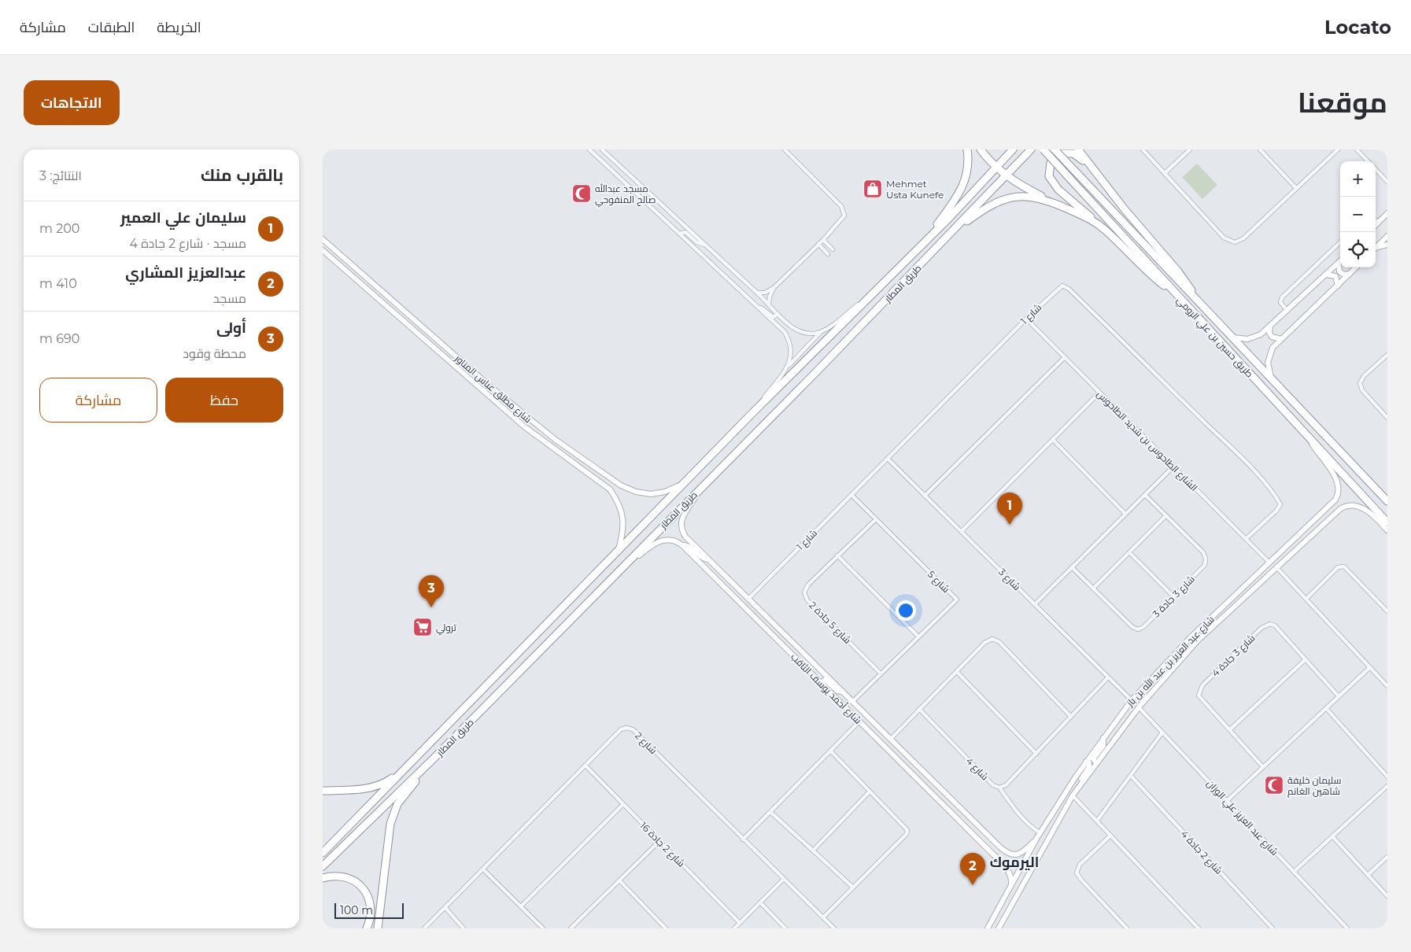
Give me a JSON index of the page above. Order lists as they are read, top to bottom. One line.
{"streets":{"highway":["طريق المطار","طريق حسين بن علي الرومي"],"street":["شارع 1","شارع مطلق عباس المناور","الشارع الطاحوس بن شديد الطاحوس","شارع 3","شارع 5","شارع 3 جادة 3","شارع 5 جادة 2","شارع 3 جادة 4","شارع عبد العزيز بن عبد الله بن باز","شارع أحمد يوسف الثاقب","شارع 2","شارع 4","شارع عبد العزيز علي الوزان","شارع 2 جادة 16","شارع 2 جادة 4"]},"crossings":[["طريق المطار","شارع مطلق عباس المناور"],["طريق المطار","شارع أحمد يوسف الثاقب"],["شارع 1","الشارع الطاحوس بن شديد الطاحوس"],["شارع 1","شارع 3"],["شارع 1","شارع 5"],["شارع 1","شارع أحمد يوسف الثاقب"],["طريق حسين بن علي الرومي","شارع عبد العزيز بن عبد الله بن باز"],["الشارع الطاحوس بن شديد الطاحوس","شارع عبد العزيز بن عبد الله بن باز"],["شارع 3","شارع عبد العزيز بن عبد الله بن باز"],["شارع 5","شارع 5 جادة 2"],["شارع 5","شارع أحمد يوسف الثاقب"],["شارع عبد العزيز بن عبد الله بن باز","شارع أحمد يوسف الثاقب"],["شارع عبد العزيز بن عبد الله بن باز","شارع 4"],["شارع عبد العزيز بن عبد الله بن باز","شارع عبد العزيز علي الوزان"],["شارع 2","شارع 2 جادة 16"]],"districts":["اليرموك"],"places":{"shop":["Mehmet Usta Kunefe"],"mosque":["مسجد عبدالله صالح المنفوحي","سليمان خليفة شاهين الغانم"],"supermarket":["ترولي"]},"scale_bar":"100 m","page":{"header":"Locato","nav":["الخريطة","الطبقات","مشاركة"],"title":"موقعنا","buttons":["الاتجاهات",["حفظ","مشاركة"]],"heading":["بالقرب منك","النتائج: 3"],"map_buttons":["+","−"],"list":[{"mark":"1","name":"سليمان علي العمير","note":"مسجد · شارع 2 جادة 4","value":"200 m"},{"mark":"2","name":"عبدالعزيز المشاري","note":"مسجد","value":"410 m"},{"mark":"3","name":"أولى","note":"محطة وقود","value":"690 m"}],"pins":["1","3","2"],"scale":"100 m"}}
